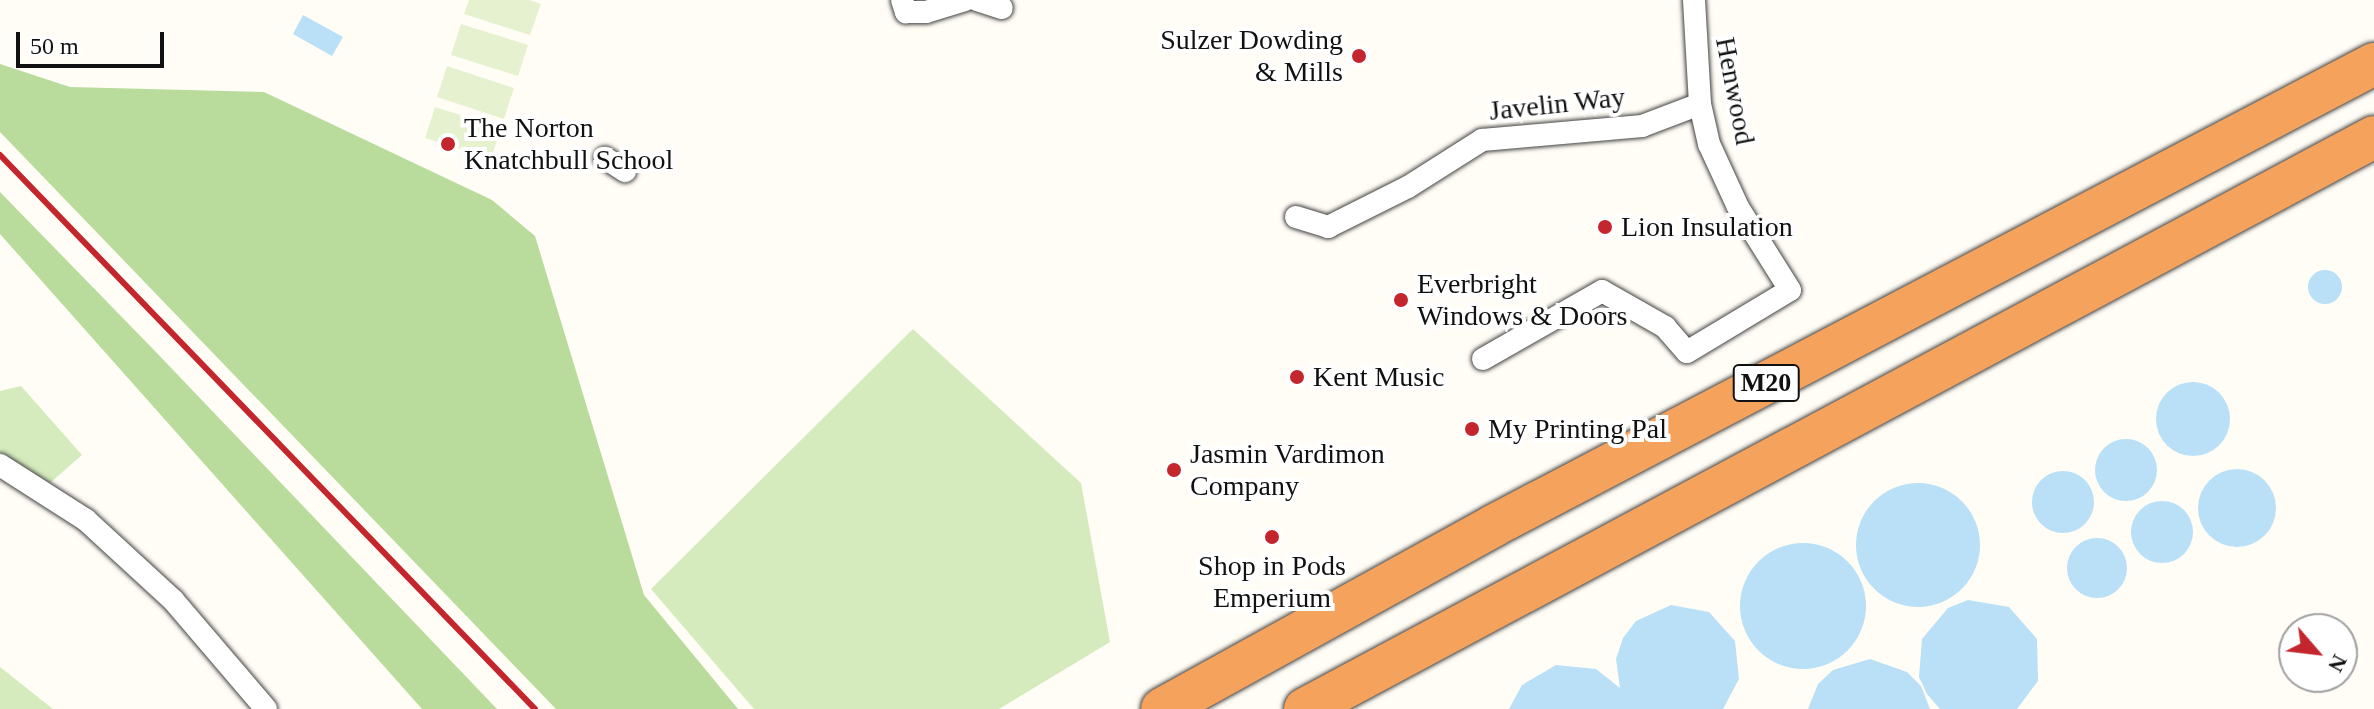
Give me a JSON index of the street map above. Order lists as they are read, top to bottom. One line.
{"streets":{"highway":["M20"],"street":["Henwood","Javelin Way"]},"crossings":[["Henwood","Javelin Way"]],"places":["Sulzer Dowding & Mills","The Norton Knatchbull School","Lion Insulation","Everbright Windows & Doors","Kent Music","My Printing Pal","Jasmin Vardimon Company","Shop in Pods Emperium"],"scale_bar":"50 m","north":"bottom right"}
